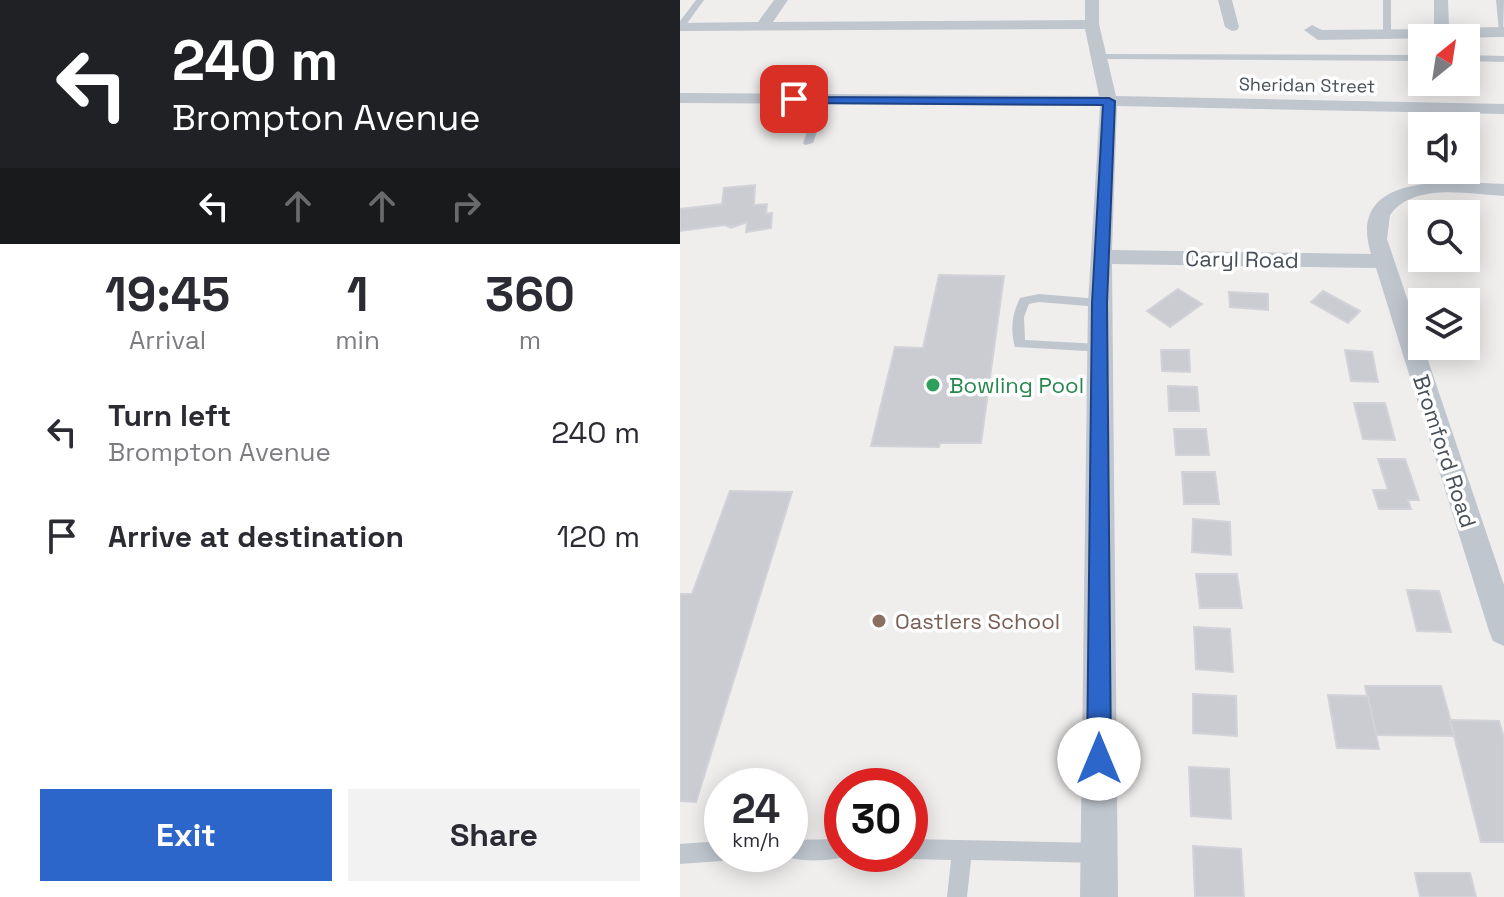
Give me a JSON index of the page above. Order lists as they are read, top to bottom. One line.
{"streets":{"street":["Sheridan Street","Caryl Road","Bromford Road"]},"crossings":[["Caryl Road","Bromford Road"]],"places":["Bowling Pool","Oastlers School"],"north":"top right","page":{"turn":["240 m","Brompton Avenue"],"eta":["19:45","Arrival","1","min","360","m"],"list":[{"name":"Turn left","note":"Brompton Avenue","value":"240 m"},{"name":"Arrive at destination","value":"120 m"}],"speed":"24 km/h","limit":"30","buttons":["Exit","Share"]}}
